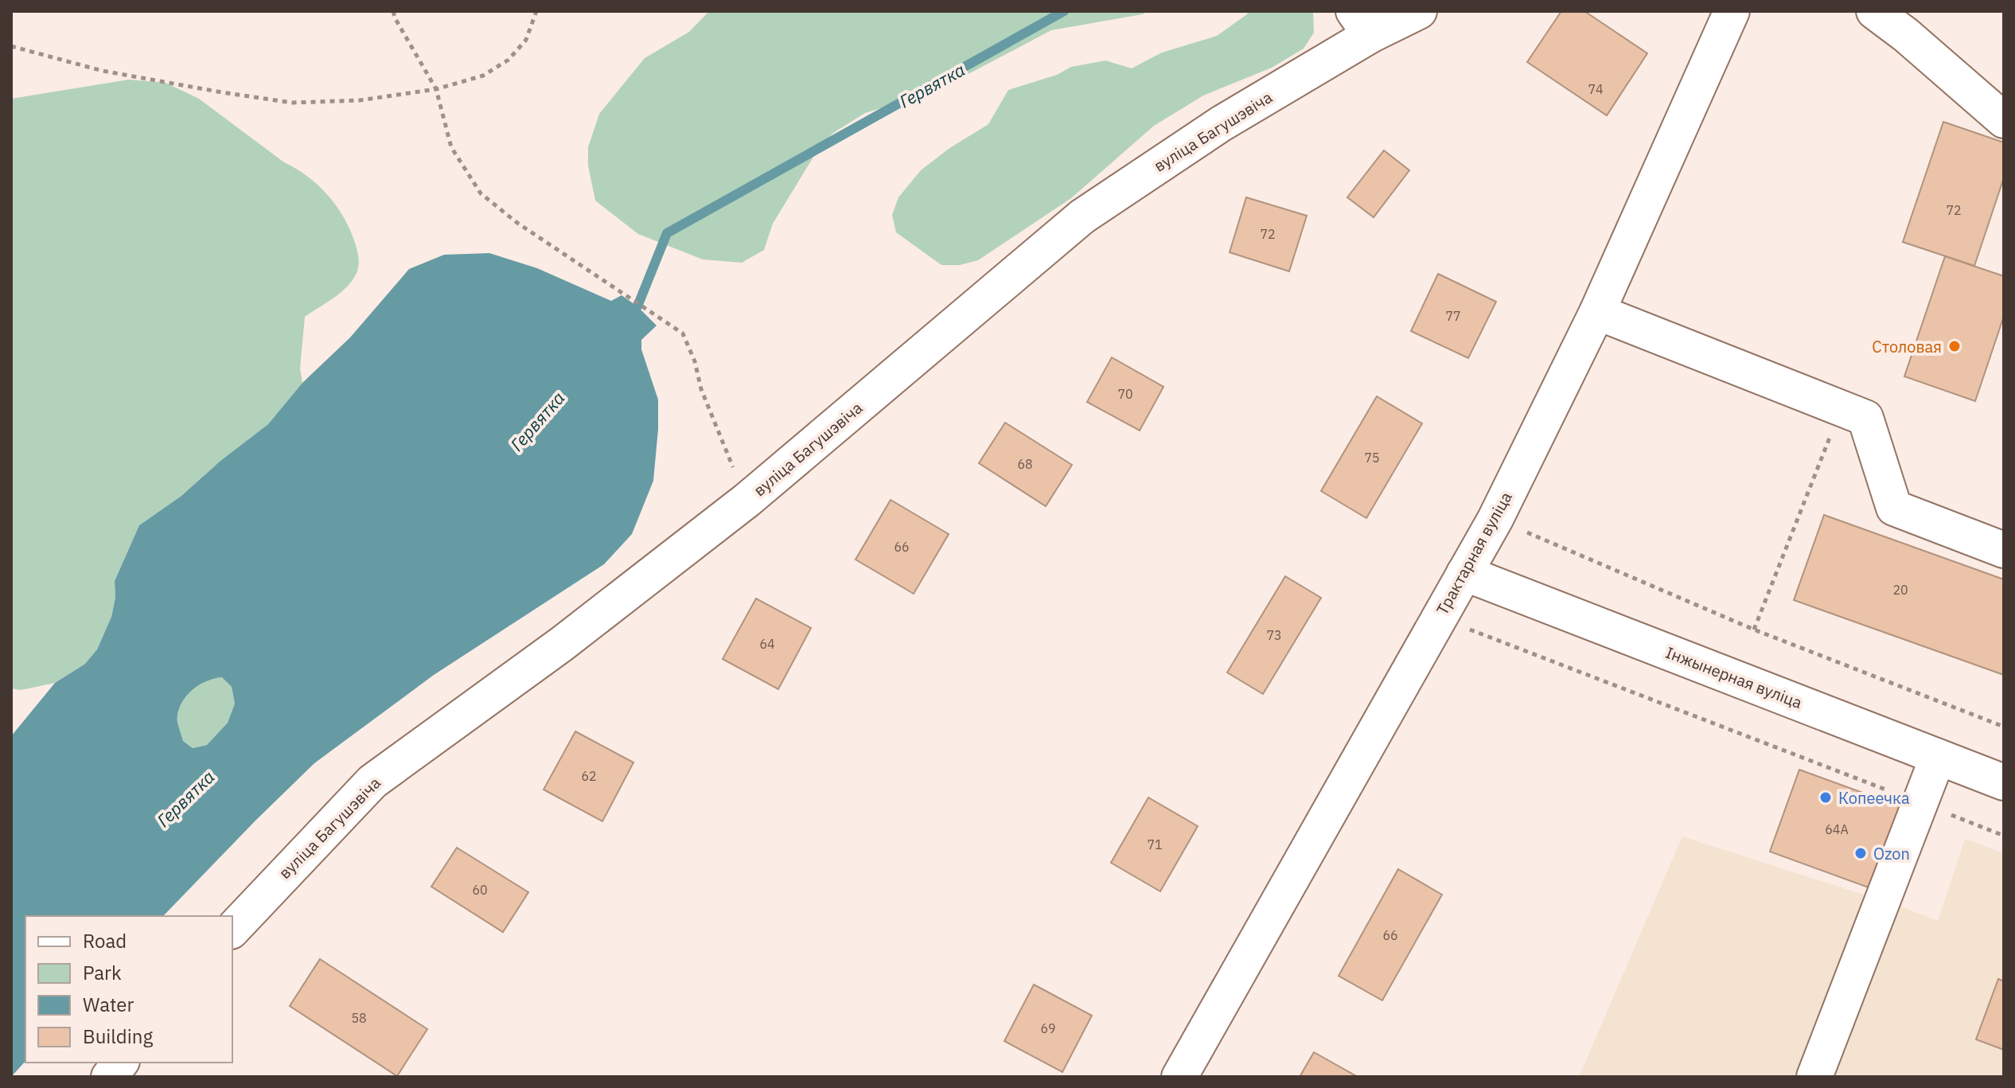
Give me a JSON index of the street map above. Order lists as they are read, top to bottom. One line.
{"streets":{"street":["вуліца Багушэвіча","Трактарная вуліца","Інжынерная вуліца"]},"crossings":[["Трактарная вуліца","Інжынерная вуліца"]],"water":["Гервятка"],"places":["Столовая","Копеечка","Ozon"],"house_numbers":["74","72","72","77","70","75","68","66","20","73","64","62","64А","71","60","66","58","69"],"legend":["Road","Park","Water","Building"]}
